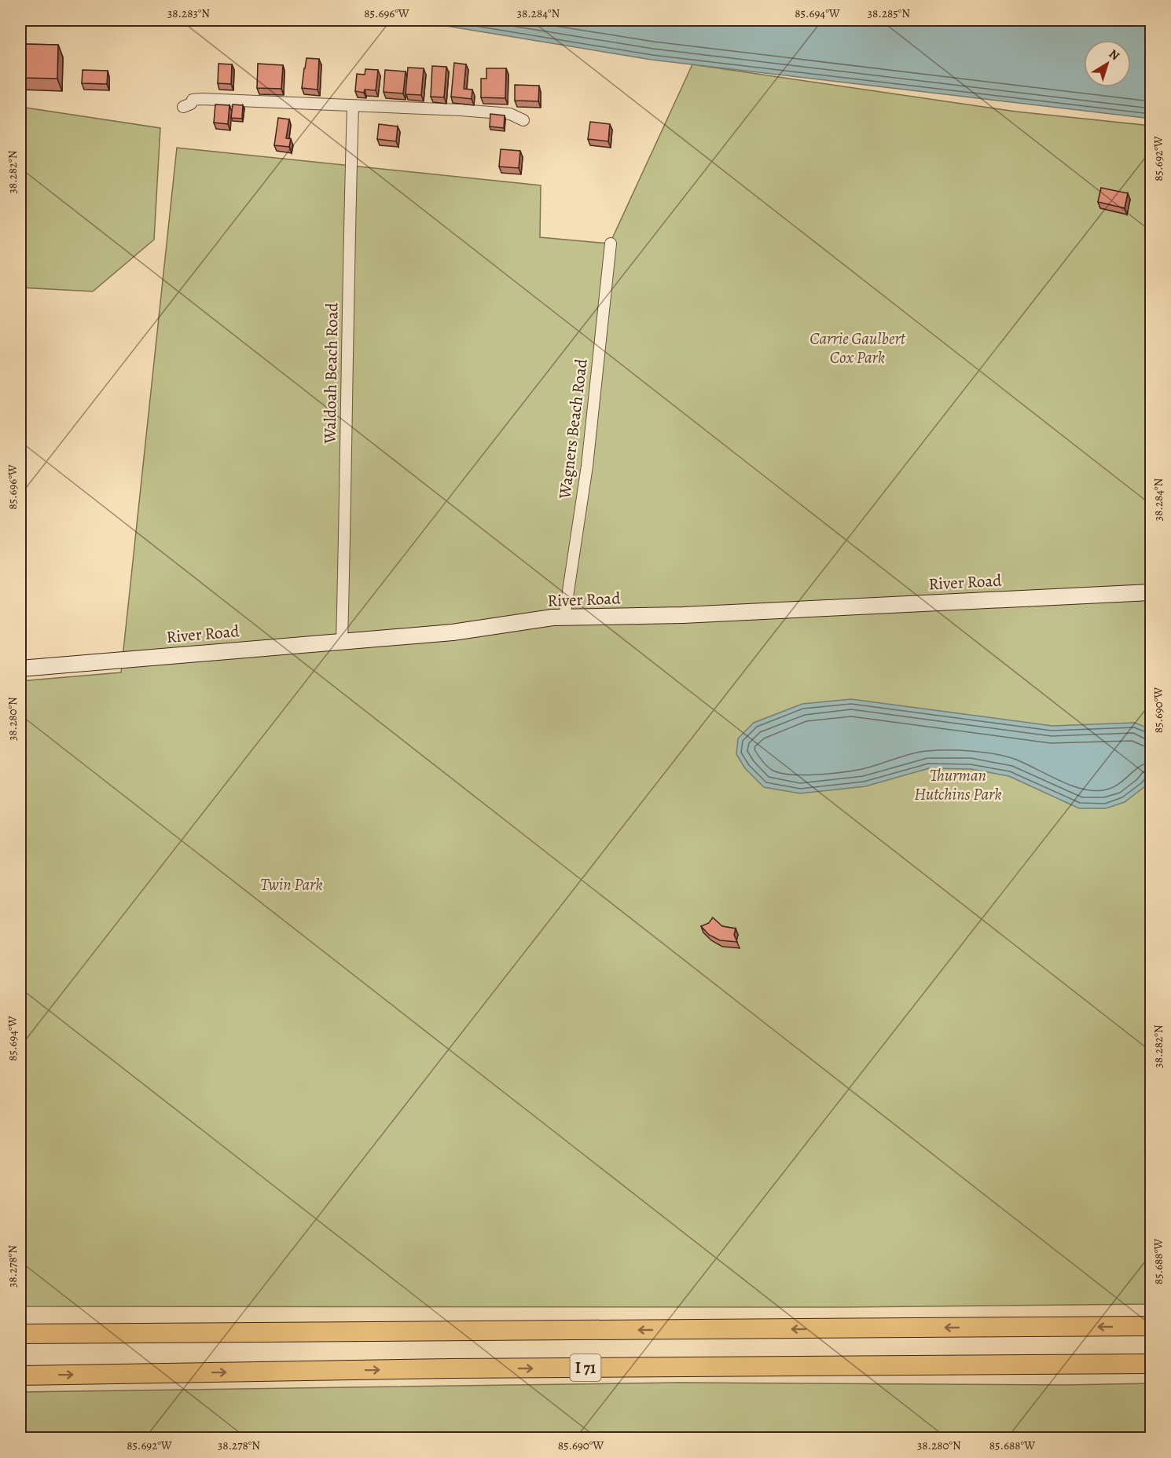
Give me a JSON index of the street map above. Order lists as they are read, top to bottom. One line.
{"streets":{"highway":["I 71"],"street":["Waldoah Beach Road","Wagners Beach Road","River Road"]},"crossings":[["Waldoah Beach Road","River Road"],["Wagners Beach Road","River Road"]],"parks":["Carrie Gaulbert Cox Park","Thurman Hutchins Park","Twin Park"],"north":"top right","coordinates":["38.283°N","85.696°W","38.284°N","85.694°W","38.285°N","85.692°W","38.282°N","85.690°W","38.280°N","85.688°W","38.278°N"]}
